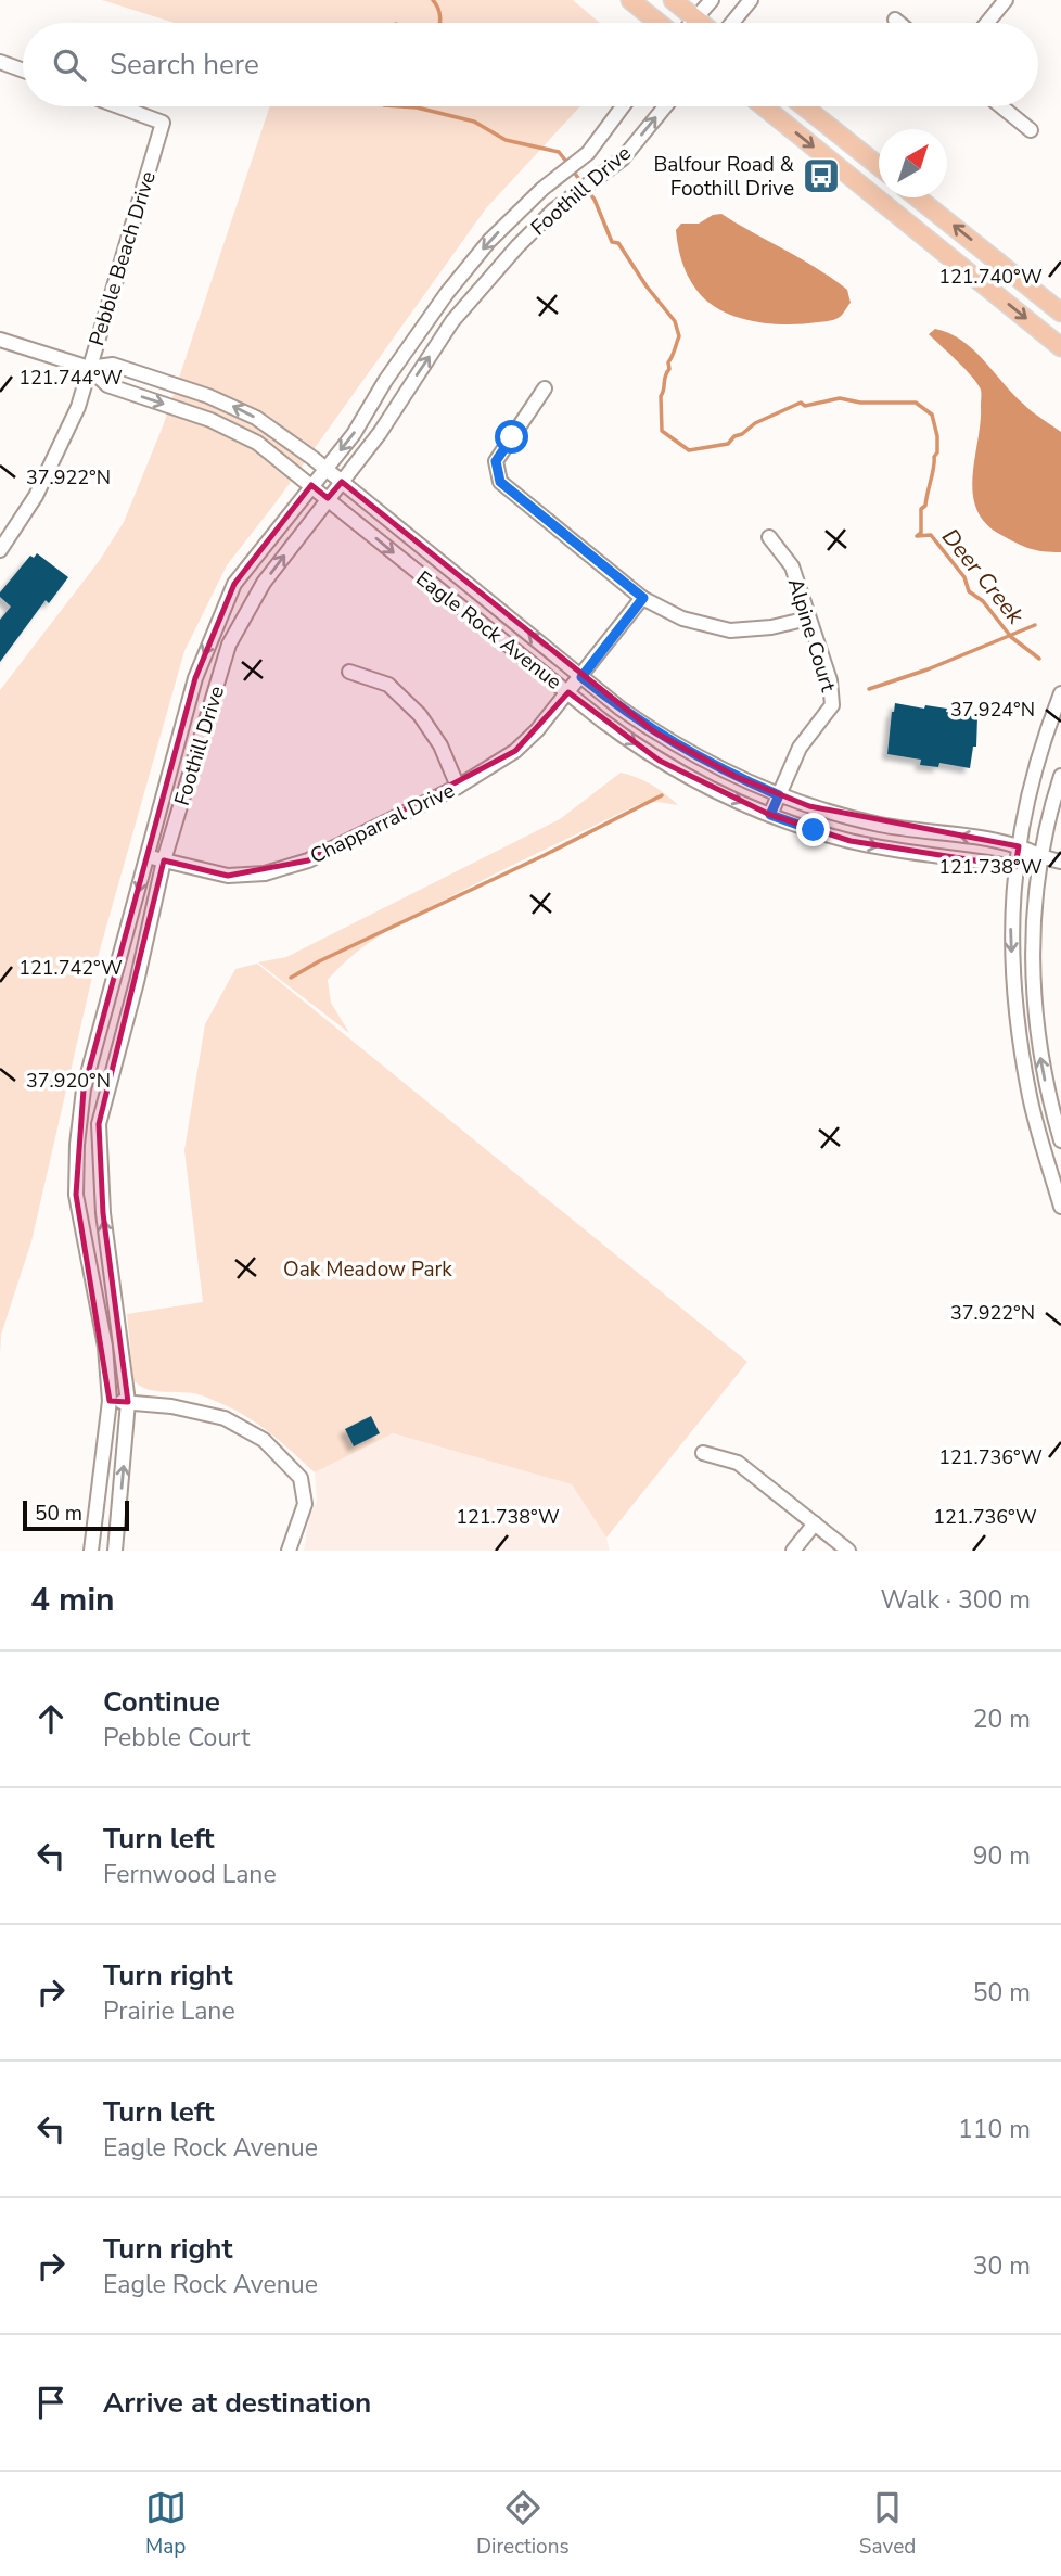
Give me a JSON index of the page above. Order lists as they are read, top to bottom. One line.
{"streets":{"street":["Foothill Drive","Pebble Beach Drive","Eagle Rock Avenue","Alpine Court","Chapparral Drive"]},"crossings":[["Foothill Drive","Eagle Rock Avenue"],["Foothill Drive","Chapparral Drive"],["Pebble Beach Drive","Eagle Rock Avenue"],["Eagle Rock Avenue","Alpine Court"],["Eagle Rock Avenue","Chapparral Drive"]],"water":["Deer Creek"],"parks":["Oak Meadow Park"],"places":{"bus stop":["Balfour Road & Foothill Drive"]},"scale_bar":"50 m","north":"top right","page":{"search":"Search here","scale":"50 m","heading":["4 min","Walk · 300 m"],"list":[["Continue","Pebble Court","20 m"],["Turn left","Fernwood Lane","90 m"],["Turn right","Prairie Lane","50 m"],["Turn left","Eagle Rock Avenue","110 m"],["Turn right","Eagle Rock Avenue","30 m"],"Arrive at destination"],"nav":["Map","Directions","Saved"]},"coordinates":["121.740°W","121.744°W","37.922°N","37.924°N","121.738°W","121.742°W","37.920°N","121.736°W"]}
